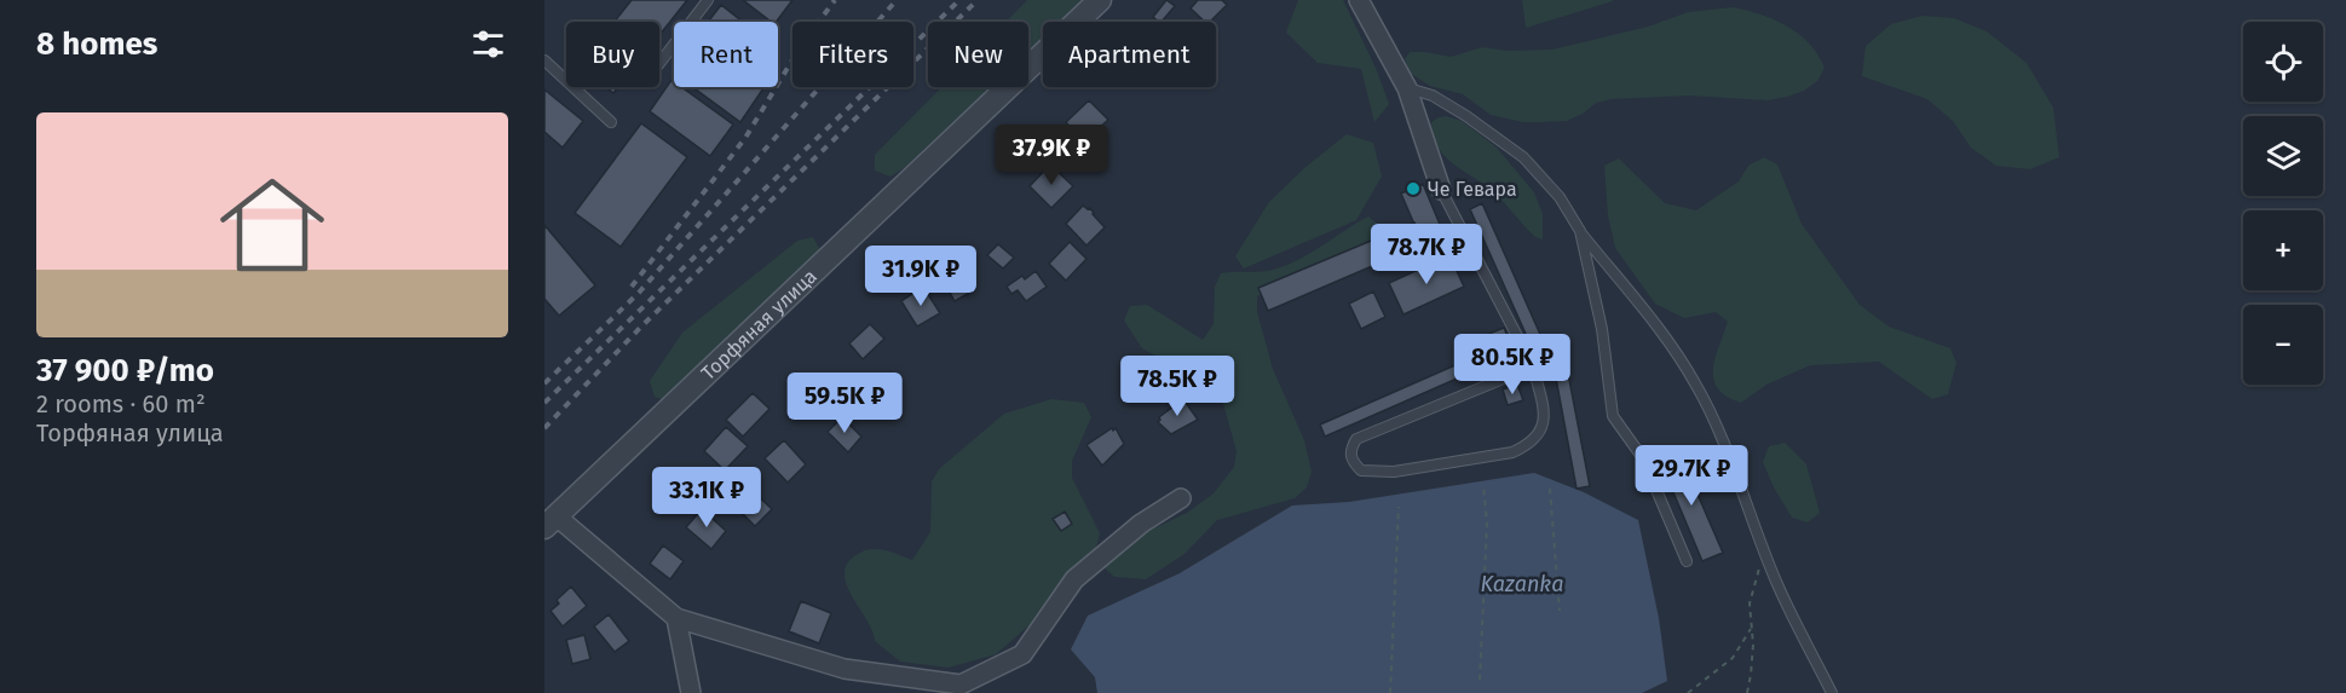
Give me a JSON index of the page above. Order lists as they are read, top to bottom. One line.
{"streets":{"street":["Торфяная улица"]},"water":["Kazanka"],"places":["Че Гевара"],"page":{"heading":"8 homes","map_buttons":["+","−"],"chip":["Buy","Rent","Filters","New","Apartment"],"list":[{"name":"37 900 ₽/mo","note":"2 rooms · 60 m² · Торфяная улица"}],"price":["37.9K ₽","78.7K ₽","31.9K ₽","80.5K ₽","78.5K ₽","59.5K ₽","29.7K ₽","33.1K ₽"]}}
